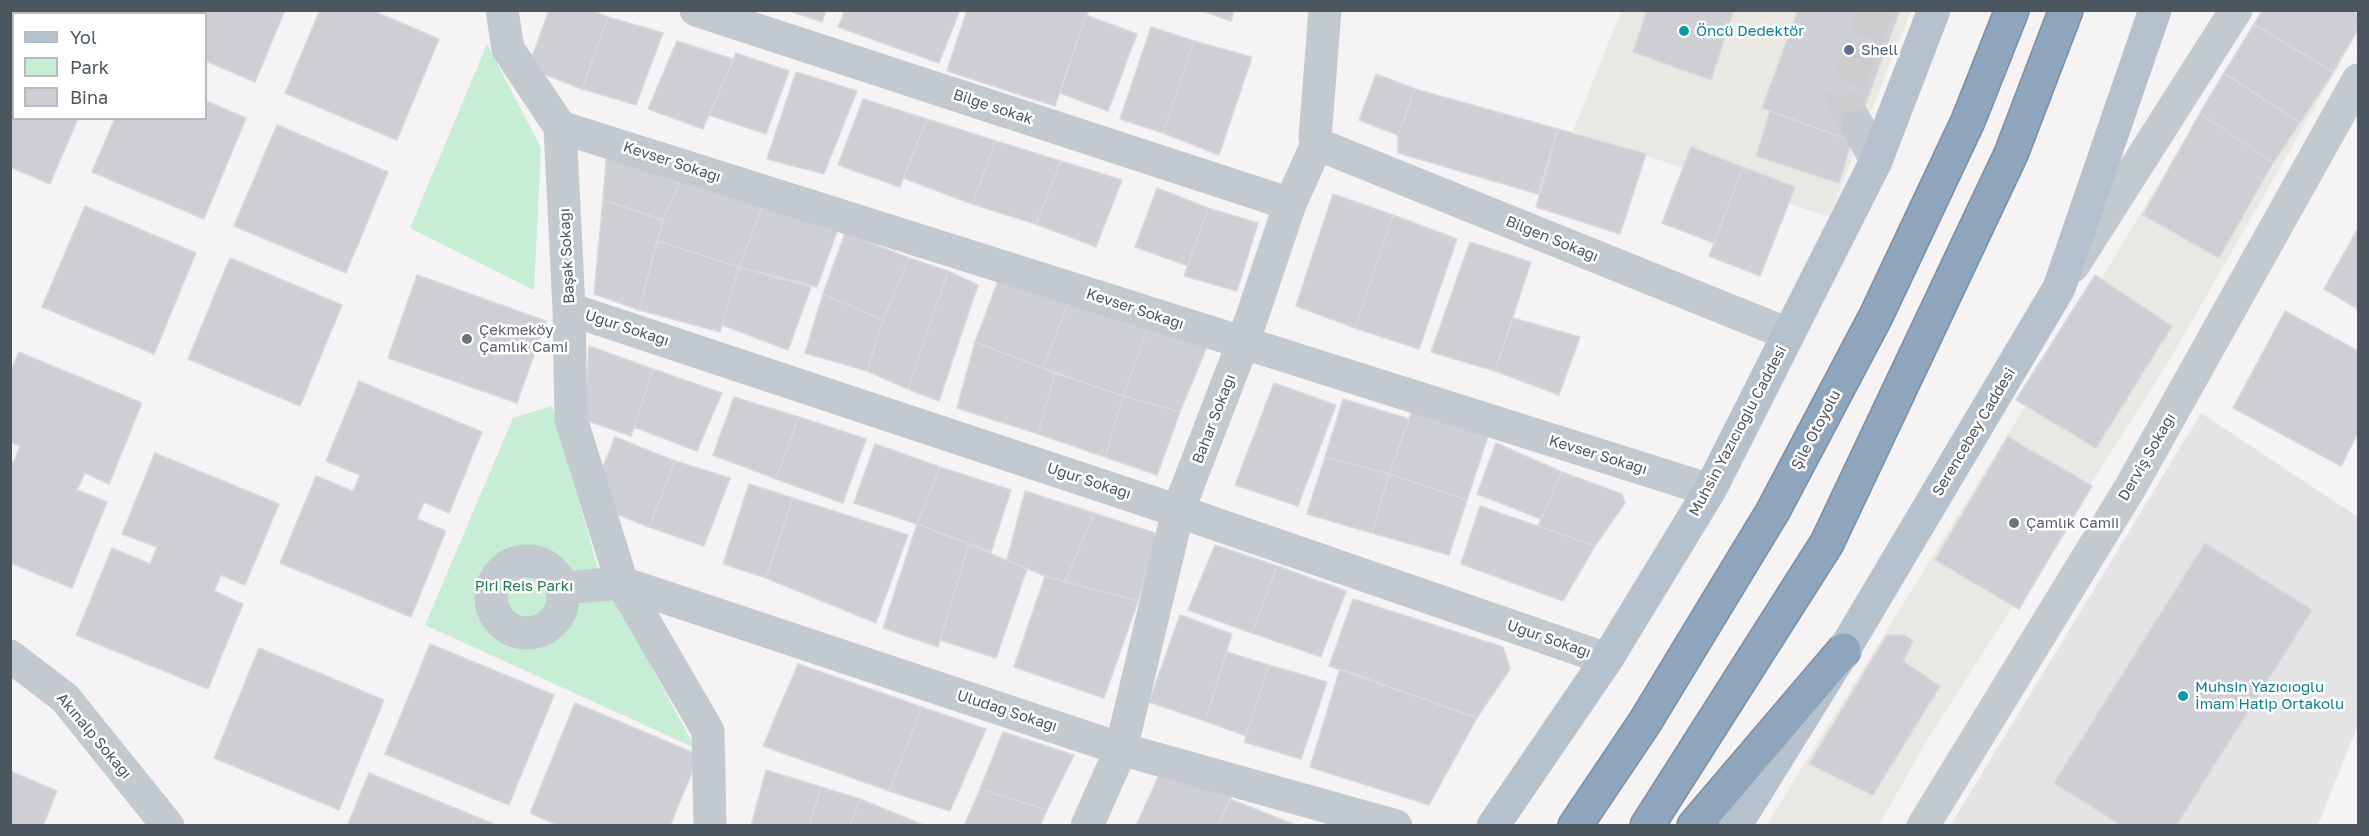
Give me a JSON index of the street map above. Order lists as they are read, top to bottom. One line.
{"streets":{"highway":["Şile Otoyolu"],"main road":["Muhsin Yazıcıoğlu Caddesi","Serencebey Caddesi"],"street":["Bilge sokak","Kevser Sokağı","Bilgen Sokağı","Başak Sokağı","Uğur Sokağı","Bahar Sokağı","Derviş Sokağı","Uludağ Sokağı","Akınalp Sokağı"]},"crossings":[["Bilge sokak","Bahar Sokağı"],["Kevser Sokağı","Başak Sokağı"],["Kevser Sokağı","Bahar Sokağı"],["Kevser Sokağı","Muhsin Yazıcıoğlu Caddesi"],["Bilgen Sokağı","Bahar Sokağı"],["Bilgen Sokağı","Muhsin Yazıcıoğlu Caddesi"],["Başak Sokağı","Uğur Sokağı"],["Başak Sokağı","Uludağ Sokağı"],["Uğur Sokağı","Bahar Sokağı"],["Uğur Sokağı","Muhsin Yazıcıoğlu Caddesi"],["Bahar Sokağı","Uludağ Sokağı"]],"parks":["Piri Reis Parkı"],"places":["Öncü Dedektör","Shell","Çekmeköy Çamlık Cami","Çamlık Camii","Muhsin Yazıcıoğlu İmam Hatip Ortakolu"],"legend":["Yol","Park","Bina"]}
